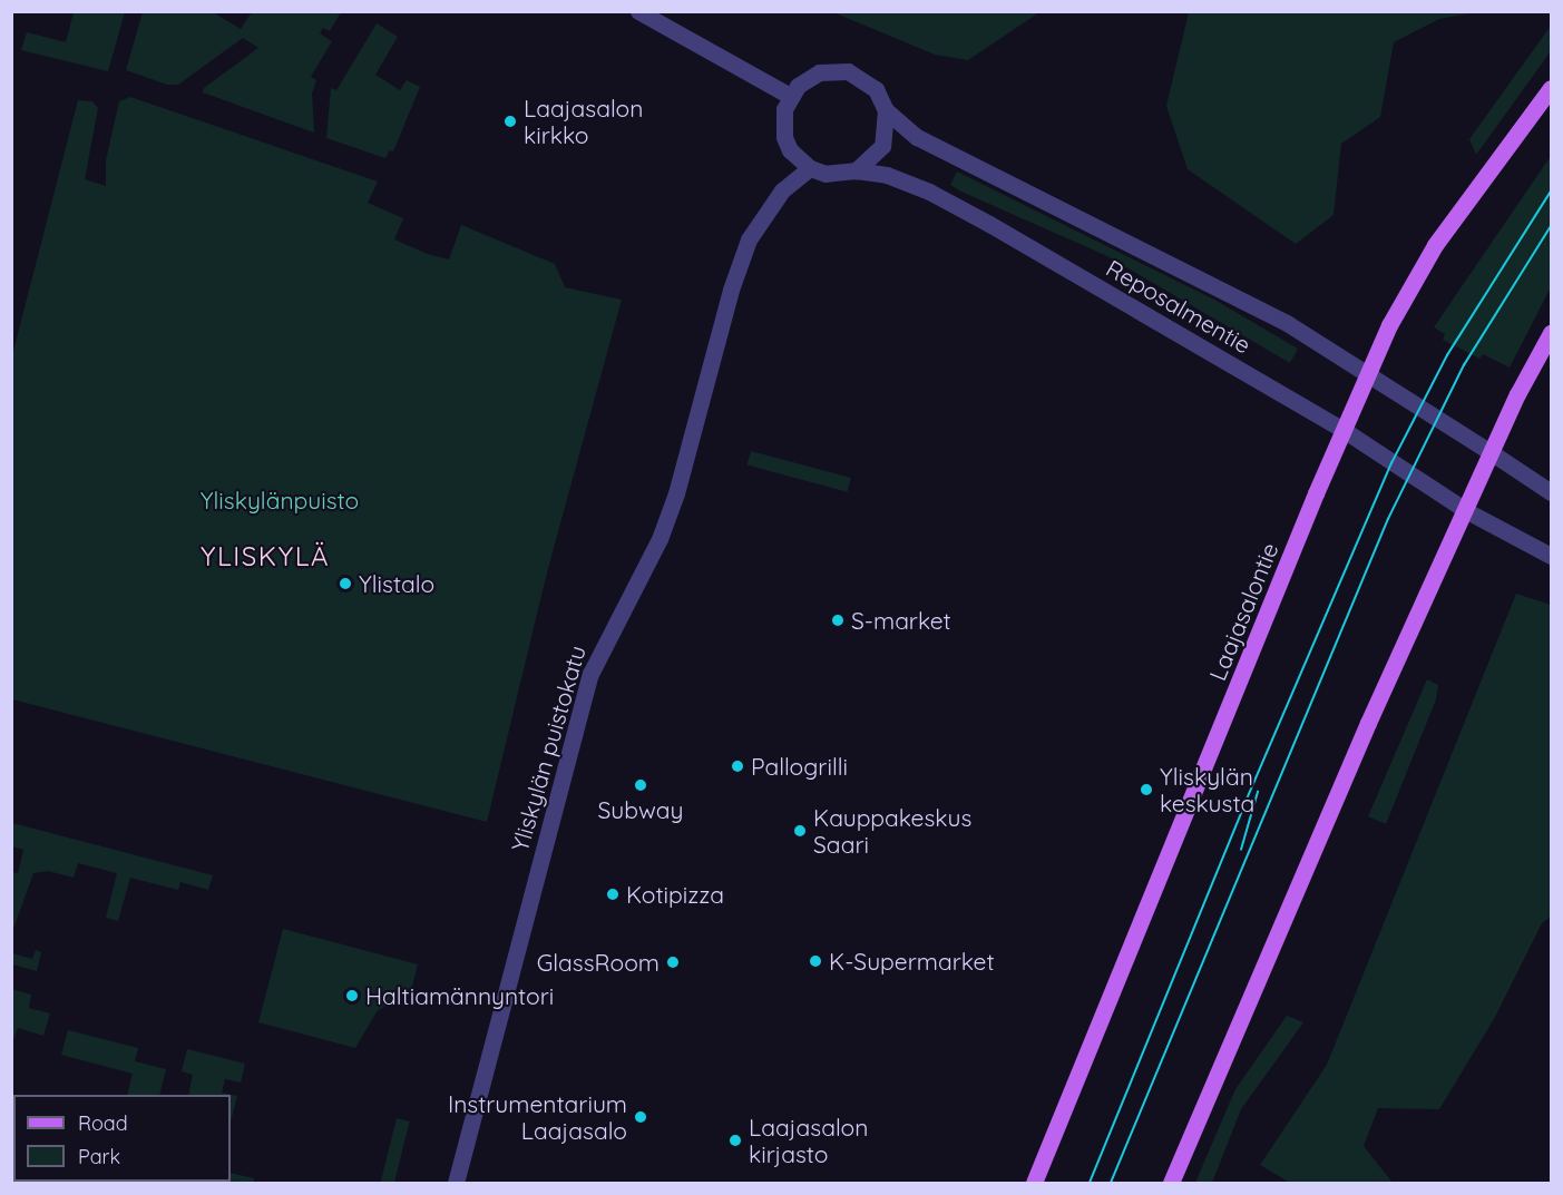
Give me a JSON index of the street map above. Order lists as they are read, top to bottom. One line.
{"streets":{"main road":["Laajasalontie"],"street":["Reposalmentie","Yliskylän puistokatu"]},"crossings":[["Reposalmentie","Laajasalontie"],["Reposalmentie","Yliskylän puistokatu"]],"districts":["YLISKYLÄ"],"parks":["Yliskylänpuisto"],"places":["Laajasalon kirkko","Ylistalo","S-market","Pallogrilli","Subway","Yliskylän keskusta","Kauppakeskus Saari","Kotipizza","K-Supermarket","GlassRoom","Haltiamännyntori","Instrumentarium Laajasalo","Laajasalon kirjasto"],"legend":["Road","Park"]}
